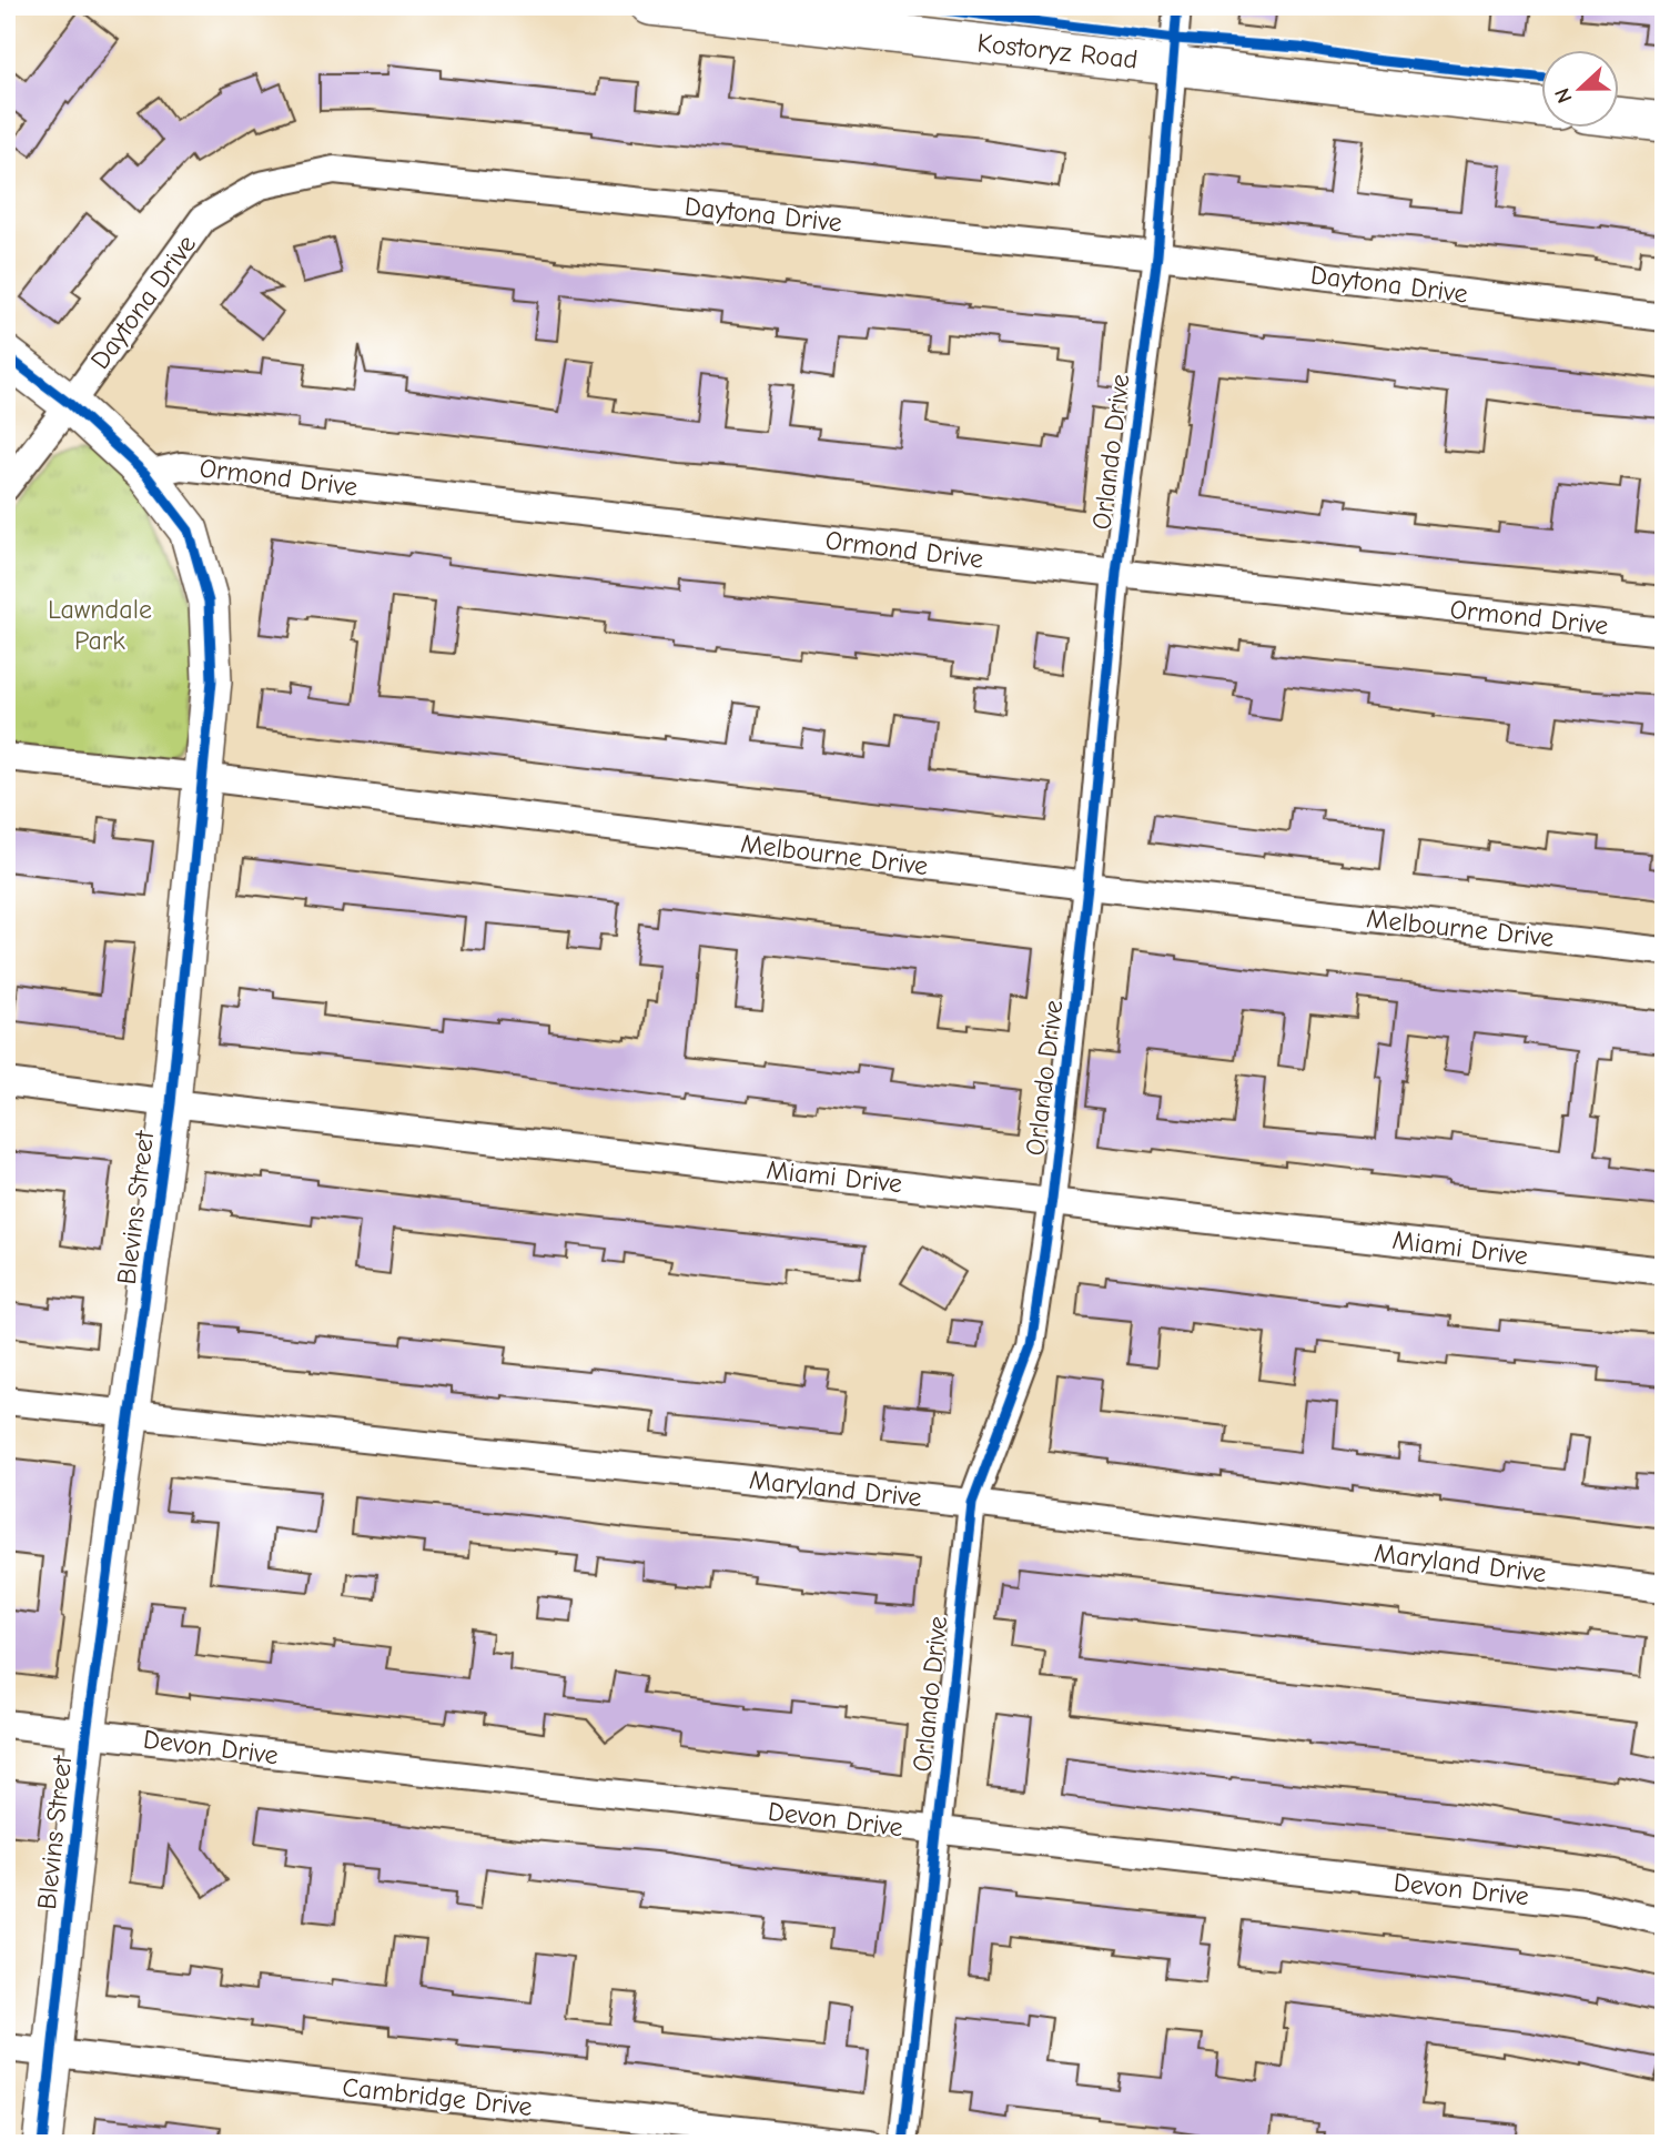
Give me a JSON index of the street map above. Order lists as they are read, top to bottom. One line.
{"streets":{"street":["Kostoryz Road","Daytona Drive","Orlando Drive","Ormond Drive","Melbourne Drive","Miami Drive","Blevins Street","Maryland Drive","Devon Drive","Cambridge Drive"]},"crossings":[["Kostoryz Road","Orlando Drive"],["Daytona Drive","Orlando Drive"],["Daytona Drive","Blevins Street"],["Orlando Drive","Ormond Drive"],["Orlando Drive","Melbourne Drive"],["Orlando Drive","Miami Drive"],["Orlando Drive","Maryland Drive"],["Orlando Drive","Devon Drive"],["Ormond Drive","Blevins Street"],["Melbourne Drive","Blevins Street"],["Miami Drive","Blevins Street"],["Blevins Street","Maryland Drive"],["Blevins Street","Devon Drive"],["Blevins Street","Cambridge Drive"]],"parks":["Lawndale Park"],"north":"left"}
